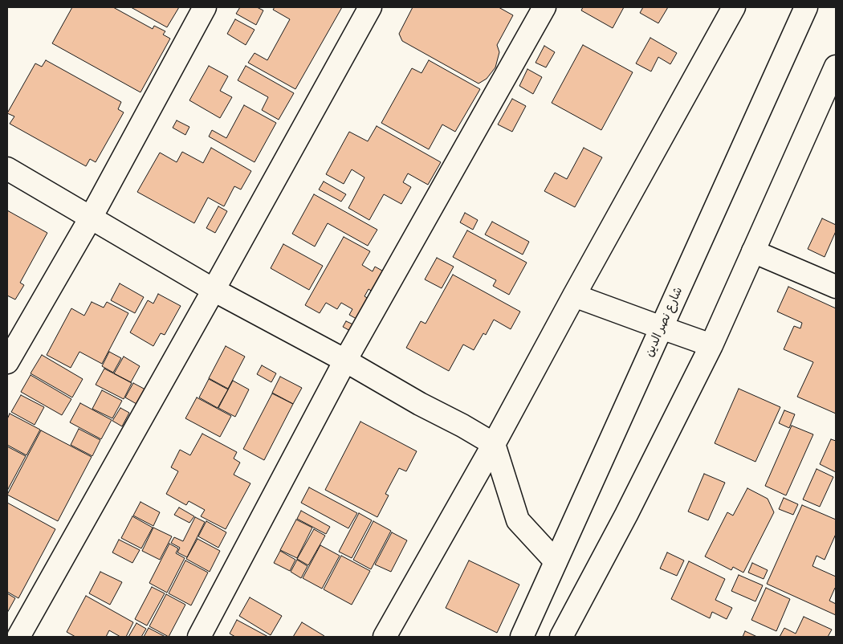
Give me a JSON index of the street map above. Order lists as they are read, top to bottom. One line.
{"streets":{"street":["شارع نصر الدين"]}}
